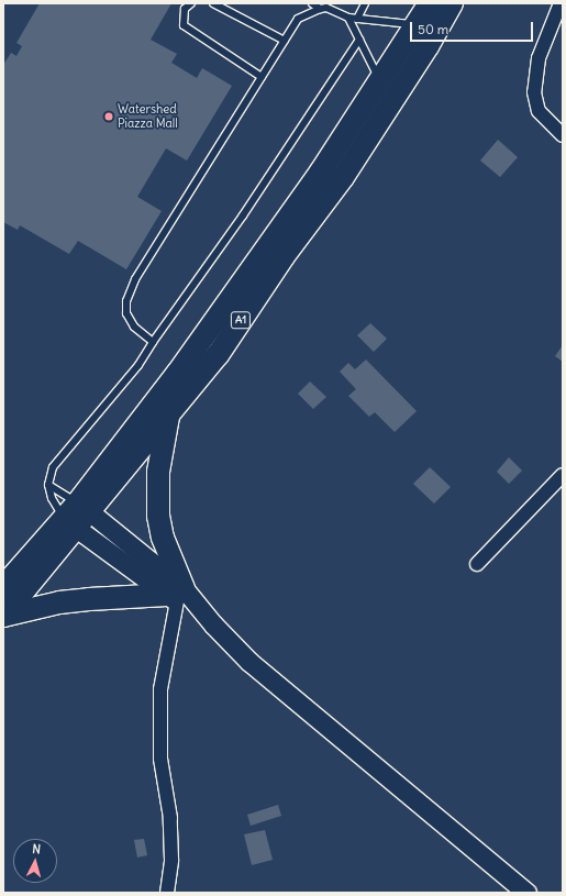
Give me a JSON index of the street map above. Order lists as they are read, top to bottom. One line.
{"streets":{"highway":["A1"]},"places":["Watershed Piazza Mall"],"scale_bar":"50 m","north":"top"}
